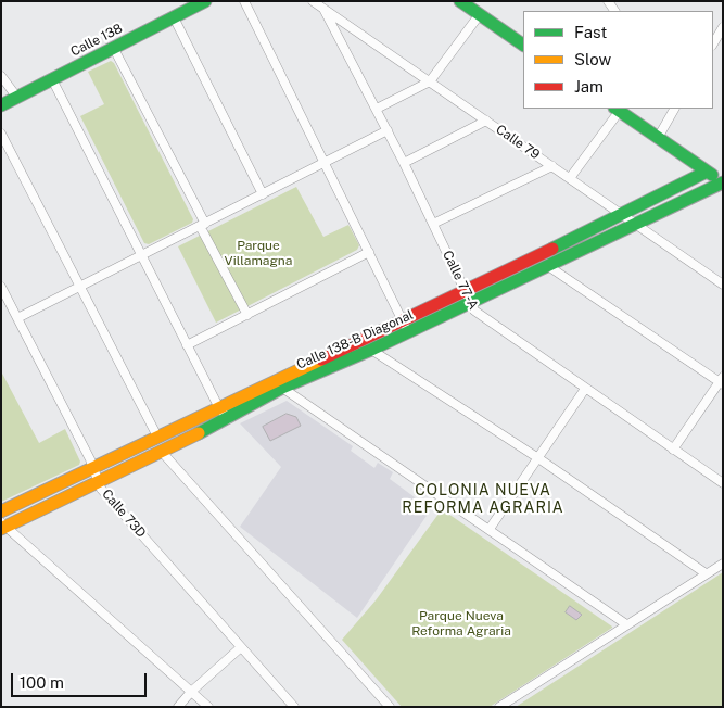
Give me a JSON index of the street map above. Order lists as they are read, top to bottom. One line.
{"streets":{"street":["Calle 138","Calle 79","Calle 77-A","Calle 138-B Diagonal","Calle 73D"]},"crossings":[["Calle 79","Calle 77-A"],["Calle 79","Calle 138-B Diagonal"],["Calle 77-A","Calle 138-B Diagonal"],["Calle 138-B Diagonal","Calle 73D"]],"districts":["COLONIA NUEVA REFORMA AGRARIA"],"parks":["Parque Villamagna","Parque Nueva Reforma Agraria"],"legend":["Fast","Slow","Jam"],"scale_bar":"100 m"}
